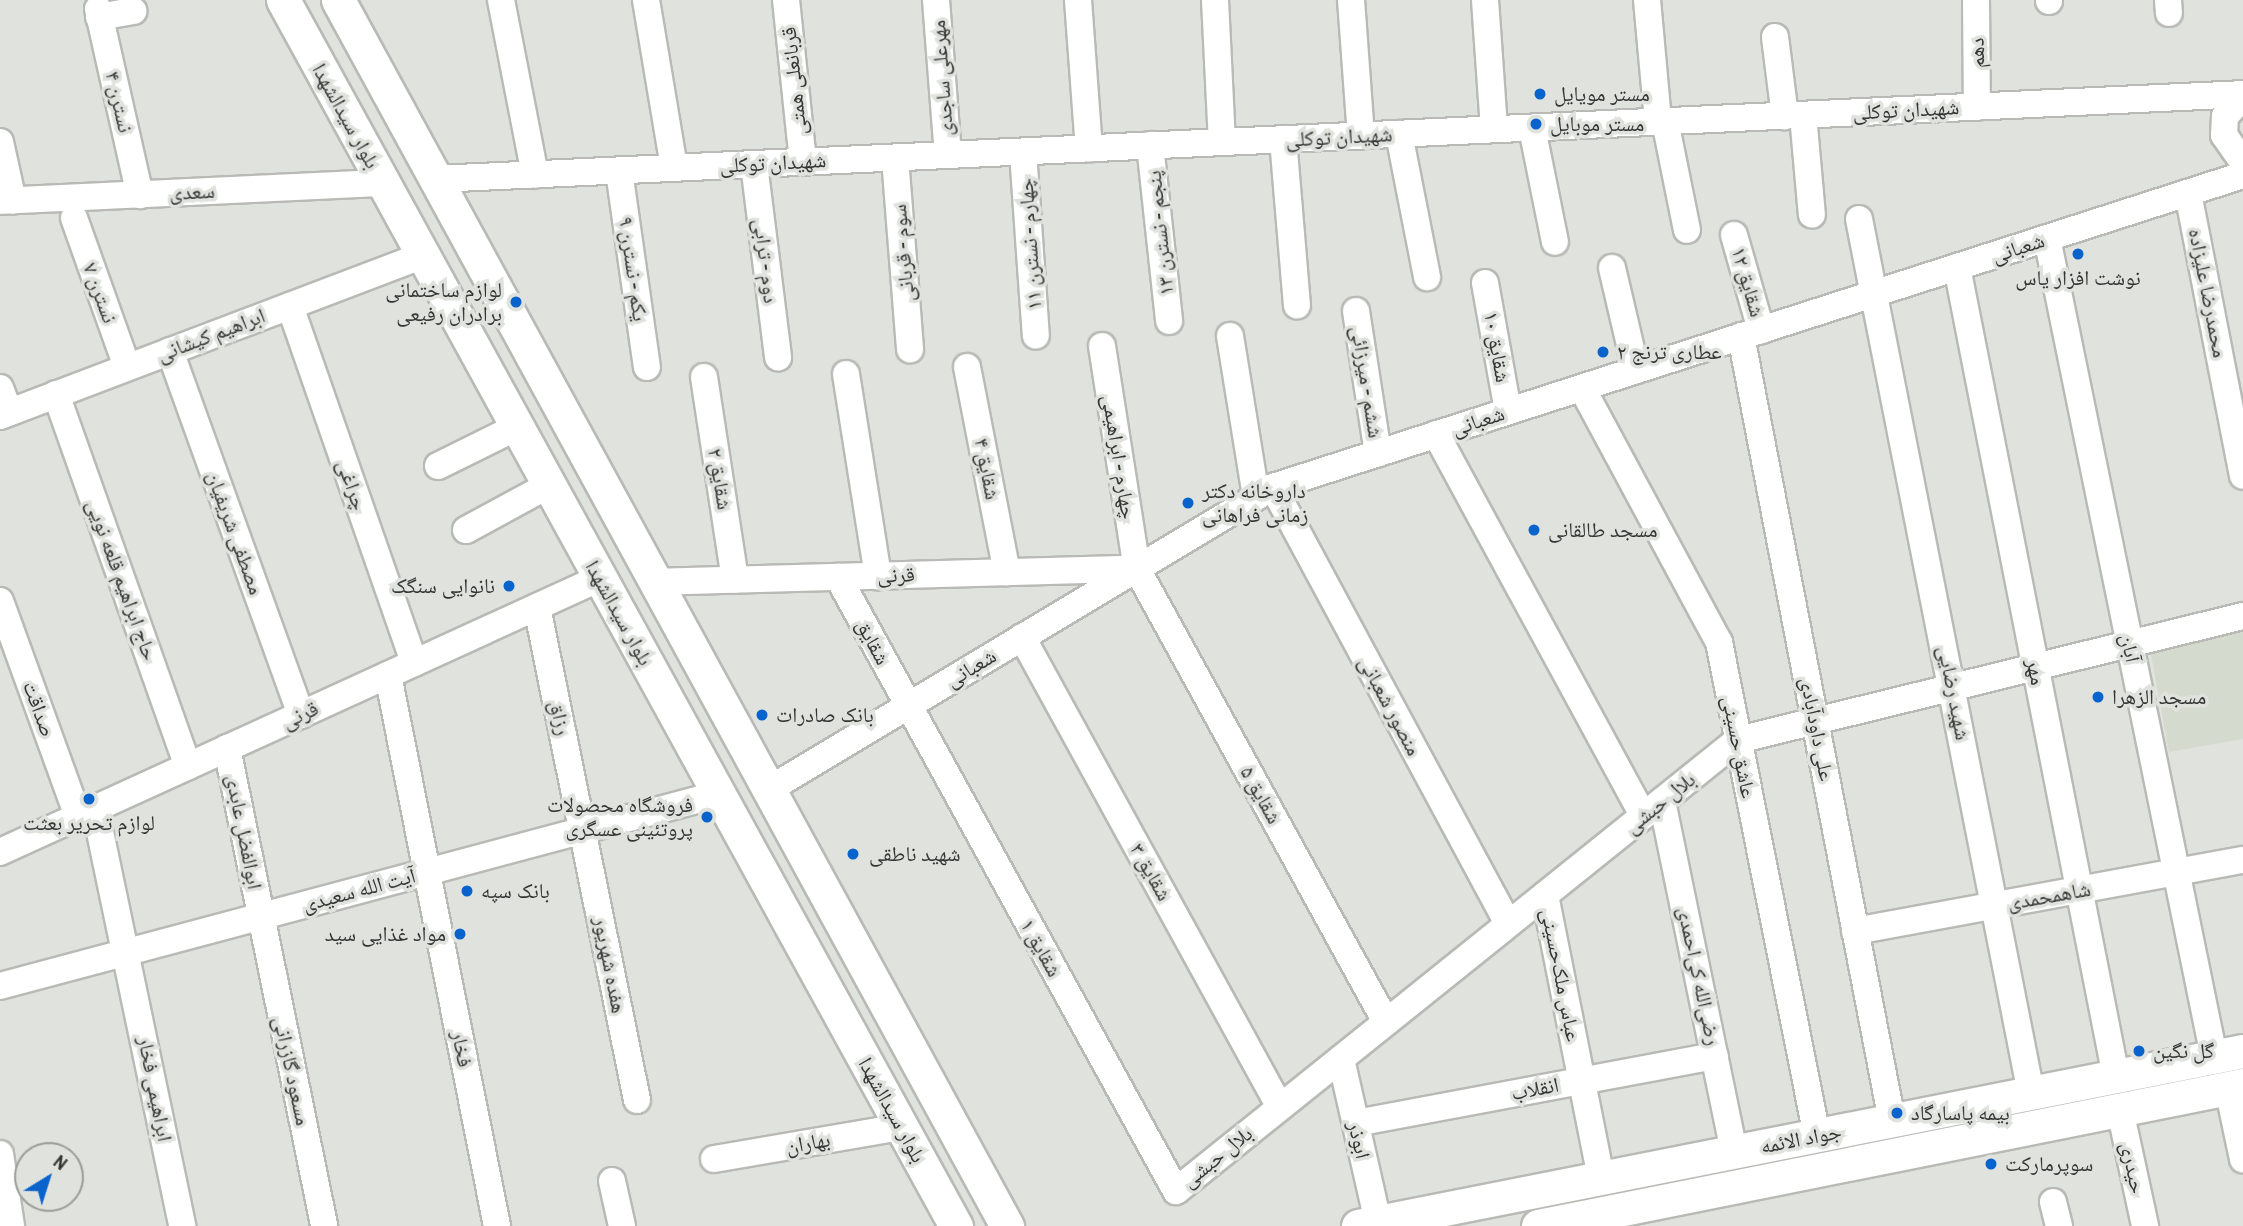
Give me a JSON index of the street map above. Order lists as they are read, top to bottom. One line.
{"streets":{"main road":["بلوار سیدالشهدا","جواد الائمه"],"street":["دهم","مهرعلی ساجدی","قربانعلی همتی","نسترن ۴","شهیدان توکلی","سعدی","پنجم - نسترن ۱۳","چهارم - نسترن ۱۱","شعبانی","سوم - قربانی","دوم - ترابی","یکم - نسترن ۹","شقایق ۱۲","نسترن ۷","محمدرضا علیزاده","ابراهیم کیشانی","شقایق ۱۰","ششم - میرزائی","چهارم - ابراهیمی","شقایق ۴","شقایق ۲","چراغی","مصطفی شریفیان","قرنی","حاج ابراهیم قلعه نویی","شقایق","آبان","مهر","شهید رضایی","منصور شعبانی","صداقت","رزاق","علی داودآبادی","عاشق حسینی","شقایق ۵","بلال حبشی","ابوالفضل عابدی","شقایق ۳","آیت الله سعیدی","شاهمحمدی","شقایق ۱","هفده شهریور","عباس ملک‌حسینی","رضی‌الله کی‌احمدی","فخار","مسعود گازرانی","ابراهیمی فخار","انقلاب","ابوذر","بهاران","حیدری"]},"crossings":[["دهم","شهیدان توکلی"],["مهرعلی ساجدی","شهیدان توکلی"],["قربانعلی همتی","شهیدان توکلی"],["نسترن ۴","سعدی"],["شهیدان توکلی","پنجم - نسترن ۱۳"],["شهیدان توکلی","چهارم - نسترن ۱۱"],["شهیدان توکلی","سوم - قربانی"],["شهیدان توکلی","دوم - ترابی"],["شهیدان توکلی","یکم - نسترن ۹"],["بلوار سیدالشهدا","سعدی"],["بلوار سیدالشهدا","ابراهیم کیشانی"],["بلوار سیدالشهدا","قرنی"],["بلوار سیدالشهدا","آیت الله سعیدی"],["بلوار سیدالشهدا","بهاران"],["شعبانی","شقایق ۱۲"],["شعبانی","محمدرضا علیزاده"],["شعبانی","شقایق ۱۰"],["شعبانی","ششم - میرزائی"],["شعبانی","چهارم - ابراهیمی"],["شعبانی","قرنی"],["شعبانی","شقایق"],["شعبانی","آبان"],["شعبانی","مهر"],["شعبانی","شهید رضایی"],["شعبانی","منصور شعبانی"],["شعبانی","علی داودآبادی"],["شعبانی","عاشق حسینی"],["شعبانی","شقایق ۵"],["شعبانی","شقایق ۳"],["شعبانی","شقایق ۱"],["شقایق ۱۲","علی داودآبادی"],["نسترن ۷","ابراهیم کیشانی"],["ابراهیم کیشانی","چراغی"],["ابراهیم کیشانی","مصطفی شریفیان"],["ابراهیم کیشانی","حاج ابراهیم قلعه نویی"],["چهارم - ابراهیمی","قرنی"],["چهارم - ابراهیمی","شقایق ۵"],["شقایق ۴","قرنی"],["شقایق ۲","قرنی"],["چراغی","قرنی"],["مصطفی شریفیان","قرنی"],["قرنی","حاج ابراهیم قلعه نویی"],["قرنی","شقایق"],["قرنی","صداقت"],["قرنی","رزاق"],["قرنی","شقایق ۵"],["قرنی","ابوالفضل عابدی"],["قرنی","فخار"],["شقایق","شقایق ۱"],["آبان","بلال حبشی"],["آبان","شاهمحمدی"],["آبان","جواد الائمه"],["مهر","بلال حبشی"],["مهر","شاهمحمدی"],["مهر","جواد الائمه"],["شهید رضایی","بلال حبشی"],["شهید رضایی","شاهمحمدی"],["شهید رضایی","جواد الائمه"],["منصور شعبانی","بلال حبشی"],["رزاق","آیت الله سعیدی"],["رزاق","هفده شهریور"],["علی داودآبادی","بلال حبشی"],["علی داودآبادی","شاهمحمدی"],["علی داودآبادی","جواد الائمه"],["عاشق حسینی","بلال حبشی"],["عاشق حسینی","جواد الائمه"],["شقایق ۵","بلال حبشی"],["بلال حبشی","شقایق ۳"],["بلال حبشی","شقایق ۱"],["بلال حبشی","عباس ملک‌حسینی"],["بلال حبشی","رضی‌الله کی‌احمدی"],["بلال حبشی","ابوذر"],["ابوالفضل عابدی","آیت الله سعیدی"],["ابوالفضل عابدی","مسعود گازرانی"],["آیت الله سعیدی","هفده شهریور"],["آیت الله سعیدی","فخار"],["آیت الله سعیدی","مسعود گازرانی"],["آیت الله سعیدی","ابراهیمی فخار"],["عباس ملک‌حسینی","انقلاب"],["عباس ملک‌حسینی","جواد الائمه"],["رضی‌الله کی‌احمدی","انقلاب"],["رضی‌الله کی‌احمدی","جواد الائمه"],["انقلاب","ابوذر"],["جواد الائمه","ابوذر"],["جواد الائمه","حیدری"]],"places":["مستر مویایل","مستر موبایل","نوشت افزار یاس","لوازم ساختمانی برادران رفیعی","عطاری ترنج ۲","داروخانه دکتر زمانی فراهانی","مسجد طالقانی","نانوایی سنگک","مسجد الزهرا","بانک صادرات","لوازم تحریر بعثت","فروشگاه محصولات پروتئینی عسگری","شهید ناطقی","بانک سپه","مواد غذایی سید","گل نگین","بیمه پاسارگاد","سوپرمارکت"],"north":"top right"}
